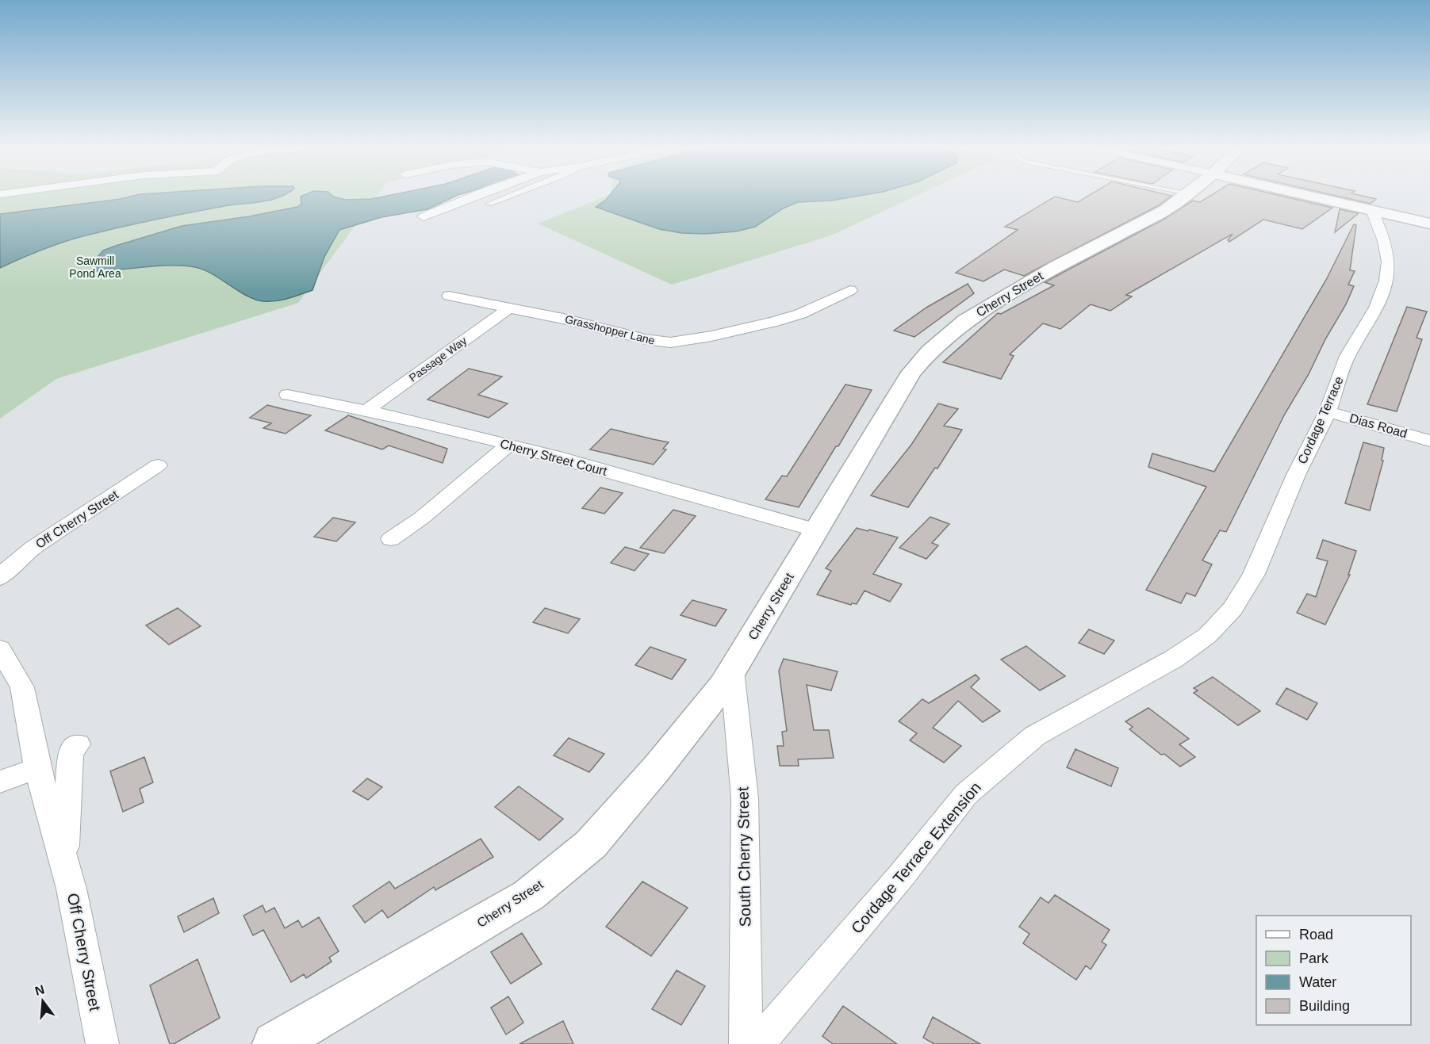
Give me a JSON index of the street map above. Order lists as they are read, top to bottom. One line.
{"streets":{"main road":["Cherry Street"],"street":["Grasshopper Lane","Passage Way","Cordage Terrace","Dias Road","Cherry Street Court","Off Cherry Street","South Cherry Street","Cordage Terrace Extension"]},"crossings":[["Cherry Street","Cherry Street Court"],["Cherry Street","South Cherry Street"],["Grasshopper Lane","Passage Way"],["Passage Way","Cherry Street Court"],["Cordage Terrace","Dias Road"],["Cordage Terrace","Cordage Terrace Extension"]],"parks":["Sawmill Pond Area"],"legend":["Road","Park","Water","Building"],"north":"top"}
